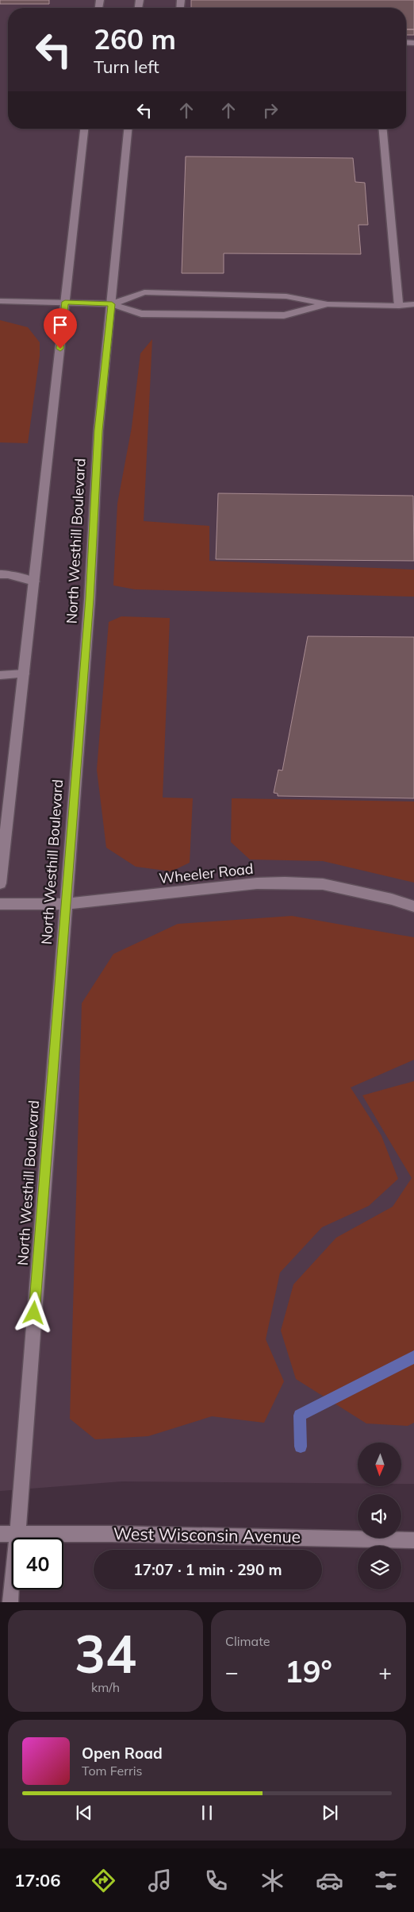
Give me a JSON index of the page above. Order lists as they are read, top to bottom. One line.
{"streets":{"street":["North Westhill Boulevard","Wheeler Road","West Wisconsin Avenue"]},"crossings":[["North Westhill Boulevard","Wheeler Road"],["North Westhill Boulevard","West Wisconsin Avenue"]],"north":"bottom","page":{"turn":["260 m","Turn left"],"limit":"40","trip":"17:07 · 1 min · 290 m","tile":[["34","km/h"],"Climate"],"heat":["−","19°","+"],"song":["Open Road","Tom Ferris"],"tabs":"17:06"}}
